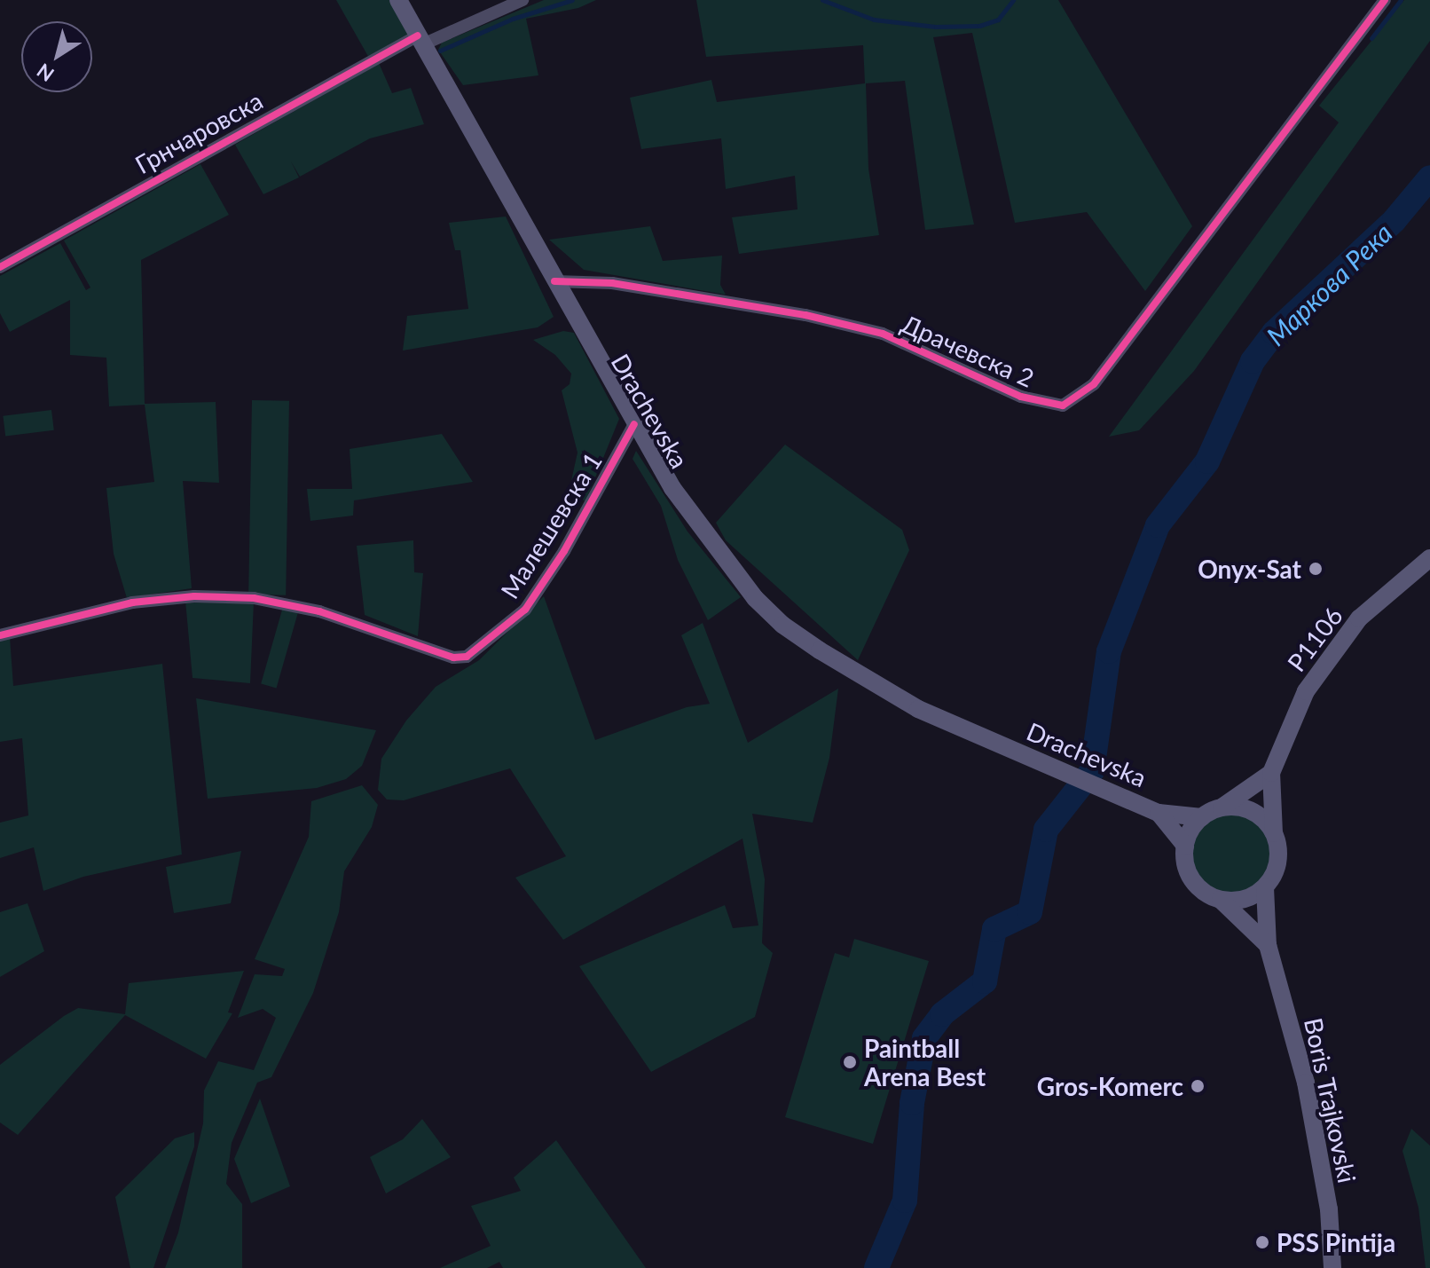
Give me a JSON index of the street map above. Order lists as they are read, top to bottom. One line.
{"streets":{"main road":["Drachevska","P1106","Boris Trajkovski"],"street":["Грнчаровска","Драчевска 2","Малешевска 1"]},"crossings":[["Грнчаровска","Drachevska"],["Драчевска 2","Drachevska"],["Drachevska","Малешевска 1"],["Drachevska","Boris Trajkovski"],["P1106","Boris Trajkovski"]],"water":["Маркова Река"],"places":["Onyx-Sat","Paintball Arena Best","Gros-Komerc","PSS Pintija"],"north":"bottom left"}
